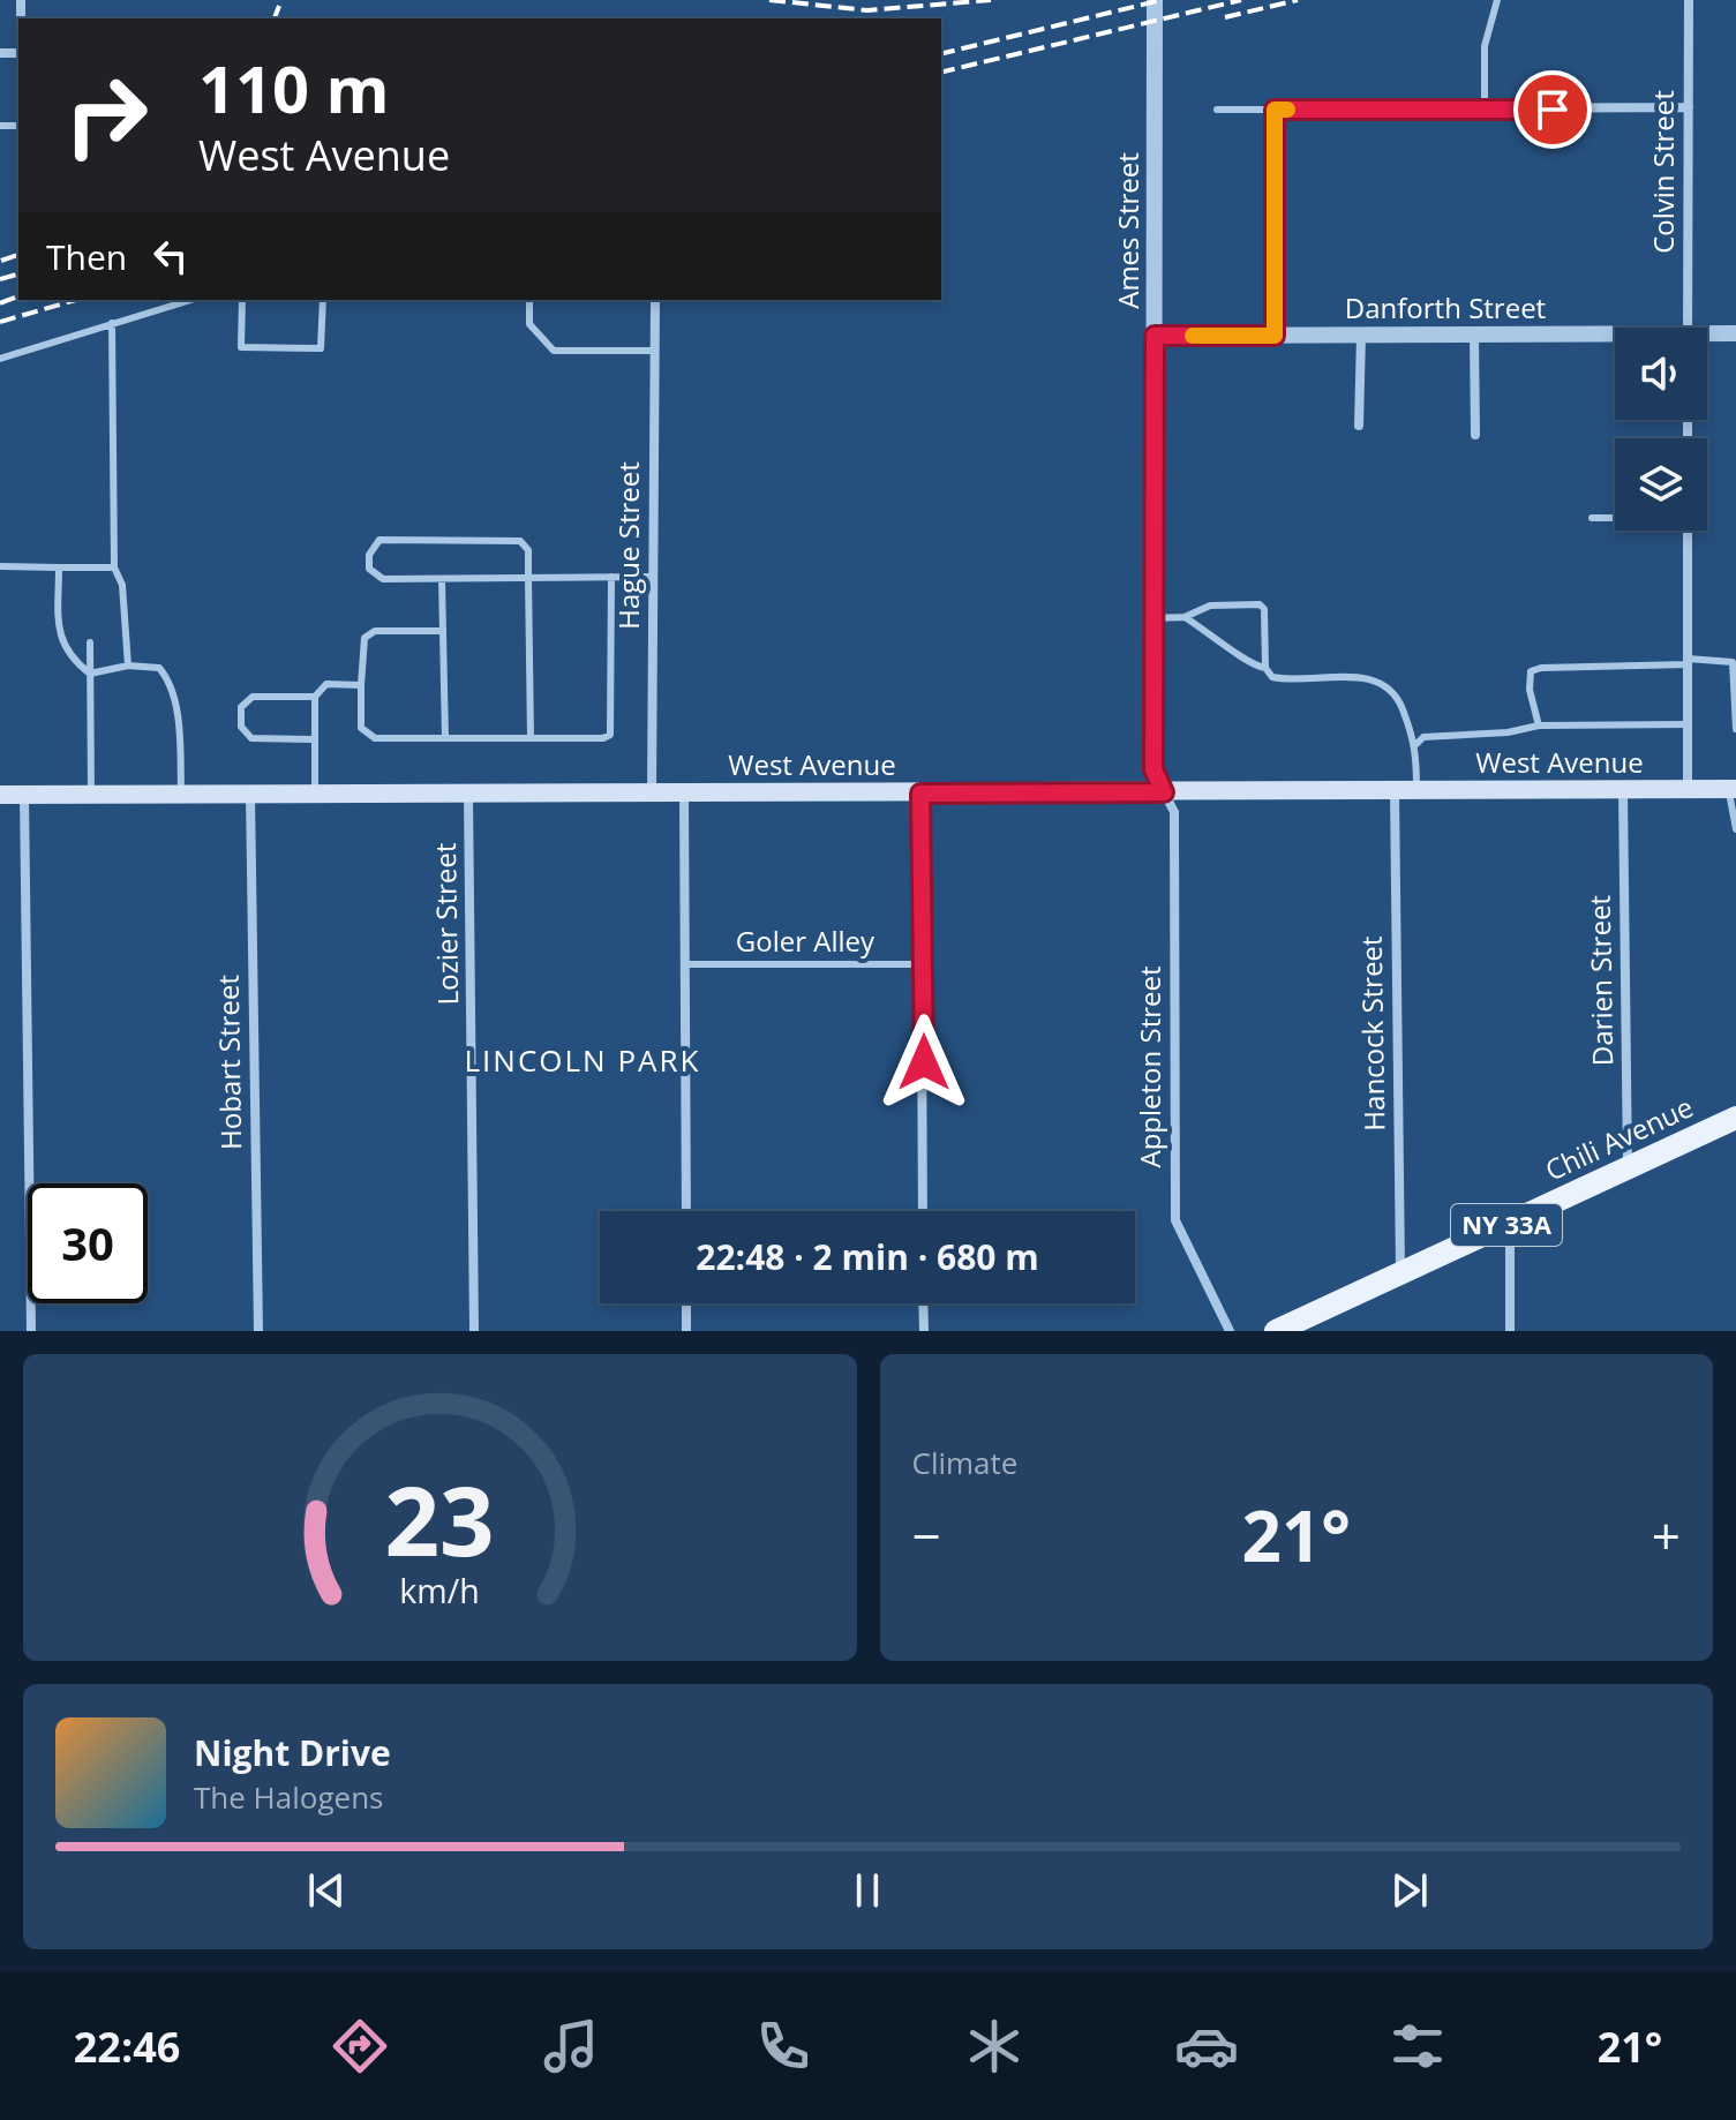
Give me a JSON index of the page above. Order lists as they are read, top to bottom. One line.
{"streets":{"main road":["West Avenue","Chili Avenue","NY 33A"],"street":["Colvin Street","Ames Street","Danforth Street","Hague Street","Lozier Street","Darien Street","Hancock Street","Hobart Street","Appleton Street"],"lane":["Goler Alley"]},"crossings":[["Ames Street","Danforth Street"],["Ames Street","West Avenue"],["Ames Street","Appleton Street"],["Hague Street","West Avenue"],["West Avenue","Lozier Street"],["West Avenue","Darien Street"],["West Avenue","Hancock Street"],["West Avenue","Hobart Street"],["West Avenue","Appleton Street"],["Darien Street","Chili Avenue"],["Hancock Street","Chili Avenue"]],"districts":["LINCOLN PARK"],"page":{"turn":["110 m","West Avenue"],"then":"Then","limit":"30","trip":"22:48 · 2 min · 680 m","tile":"Climate","heat":["−","21°","+"],"song":["Night Drive","The Halogens"],"tabs":["22:46","21°"],"gauge":["23","km/h"]}}
